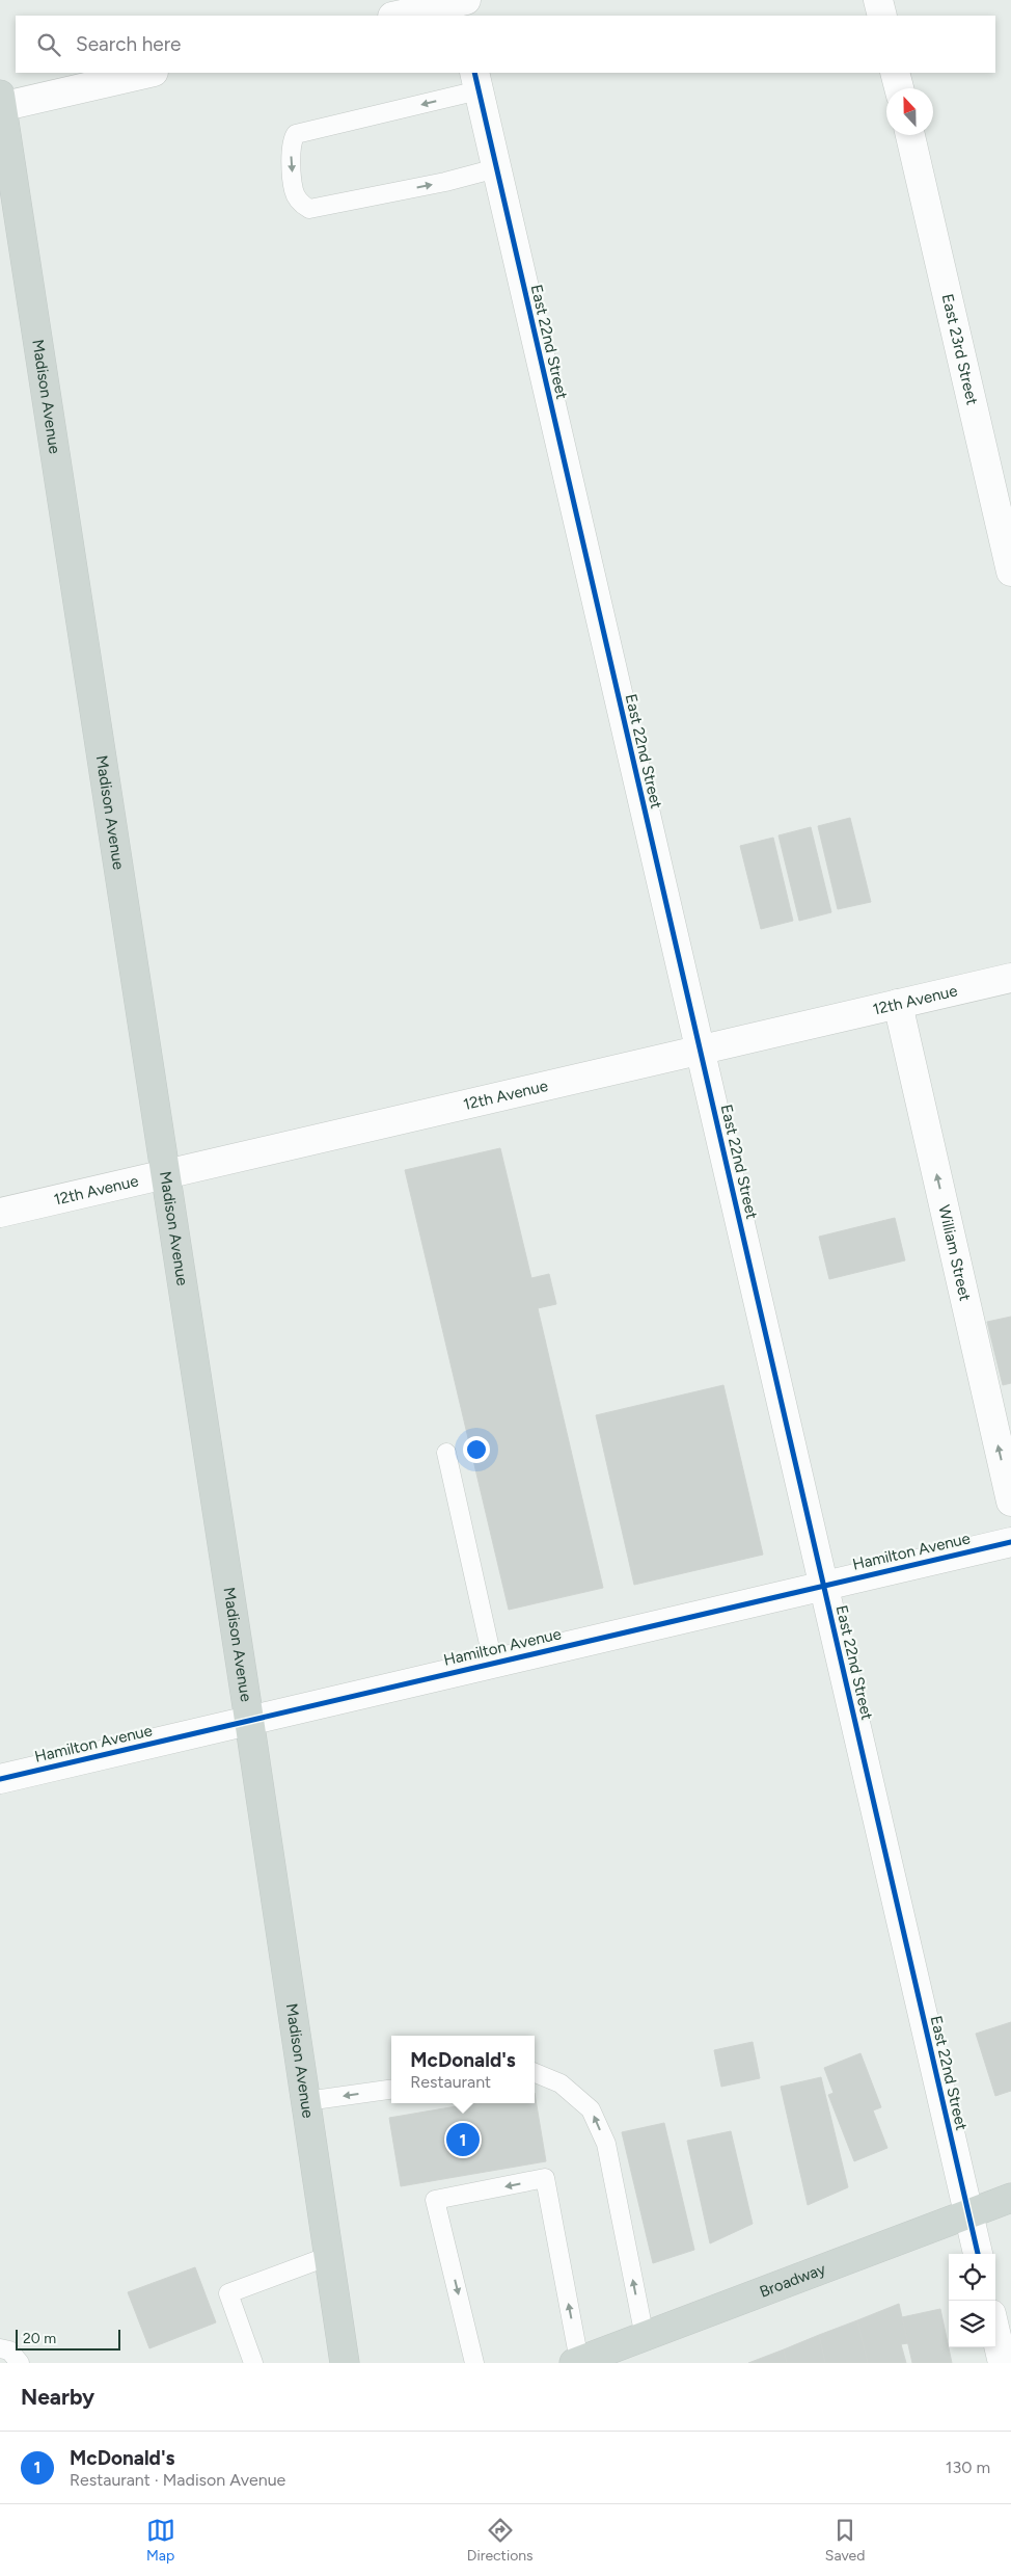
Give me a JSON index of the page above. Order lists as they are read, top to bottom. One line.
{"streets":{"main road":["Madison Avenue","Broadway"],"street":["East 22nd Street","East 23rd Street","12th Avenue","William Street","Hamilton Avenue"]},"crossings":[["East 22nd Street","12th Avenue"],["East 22nd Street","Hamilton Avenue"],["East 22nd Street","Broadway"],["Madison Avenue","12th Avenue"],["Madison Avenue","Hamilton Avenue"],["12th Avenue","William Street"]],"one_way":["William Street"],"scale_bar":"20 m","north":"top","page":{"search":"Search here","popup":["McDonald's","Restaurant"],"pins":"1","scale":"20 m","heading":"Nearby","list":[{"mark":"1","name":"McDonald's","note":"Restaurant · Madison Avenue","value":"130 m"}],"nav":["Map","Directions","Saved"]}}
